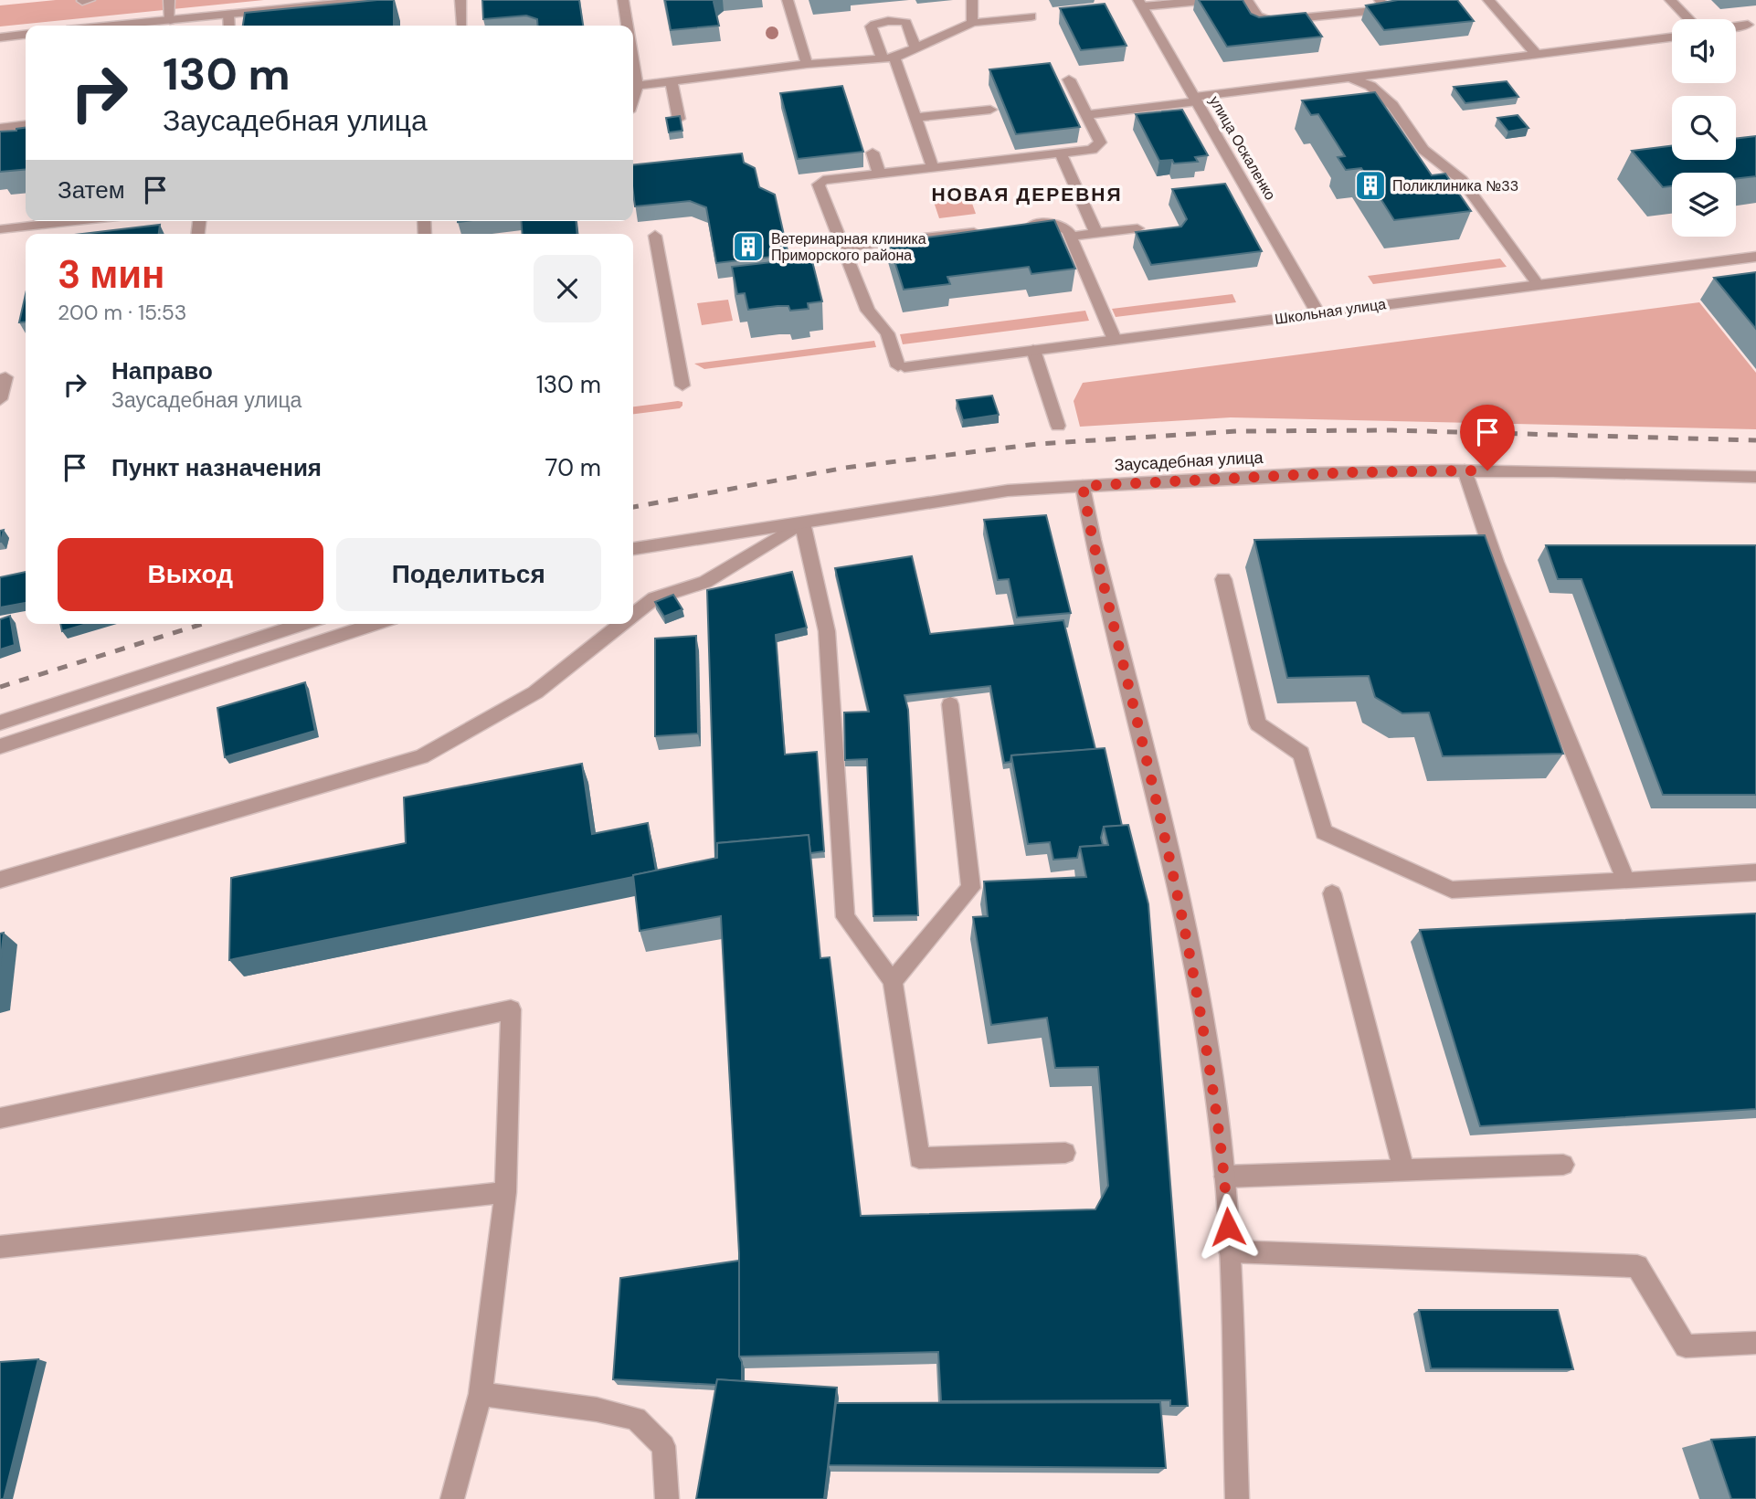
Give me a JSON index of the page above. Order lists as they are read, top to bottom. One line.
{"streets":{"street":["улица Оскаленко","Школьная улица","Заусадебная улица"]},"crossings":[["улица Оскаленко","Школьная улица"]],"districts":["НОВАЯ ДЕРЕВНЯ"],"places":{"building":["Поликлиника №33","Ветеринарная клиника Приморского района"]},"page":{"turn":["130 m","Заусадебная улица"],"then":"Затем","heading":["3 мин","200 m · 15:53"],"list":[{"name":"Направо","note":"Заусадебная улица","value":"130 m"},{"name":"Пункт назначения","value":"70 m"}],"buttons":["Выход","Поделиться"]}}
